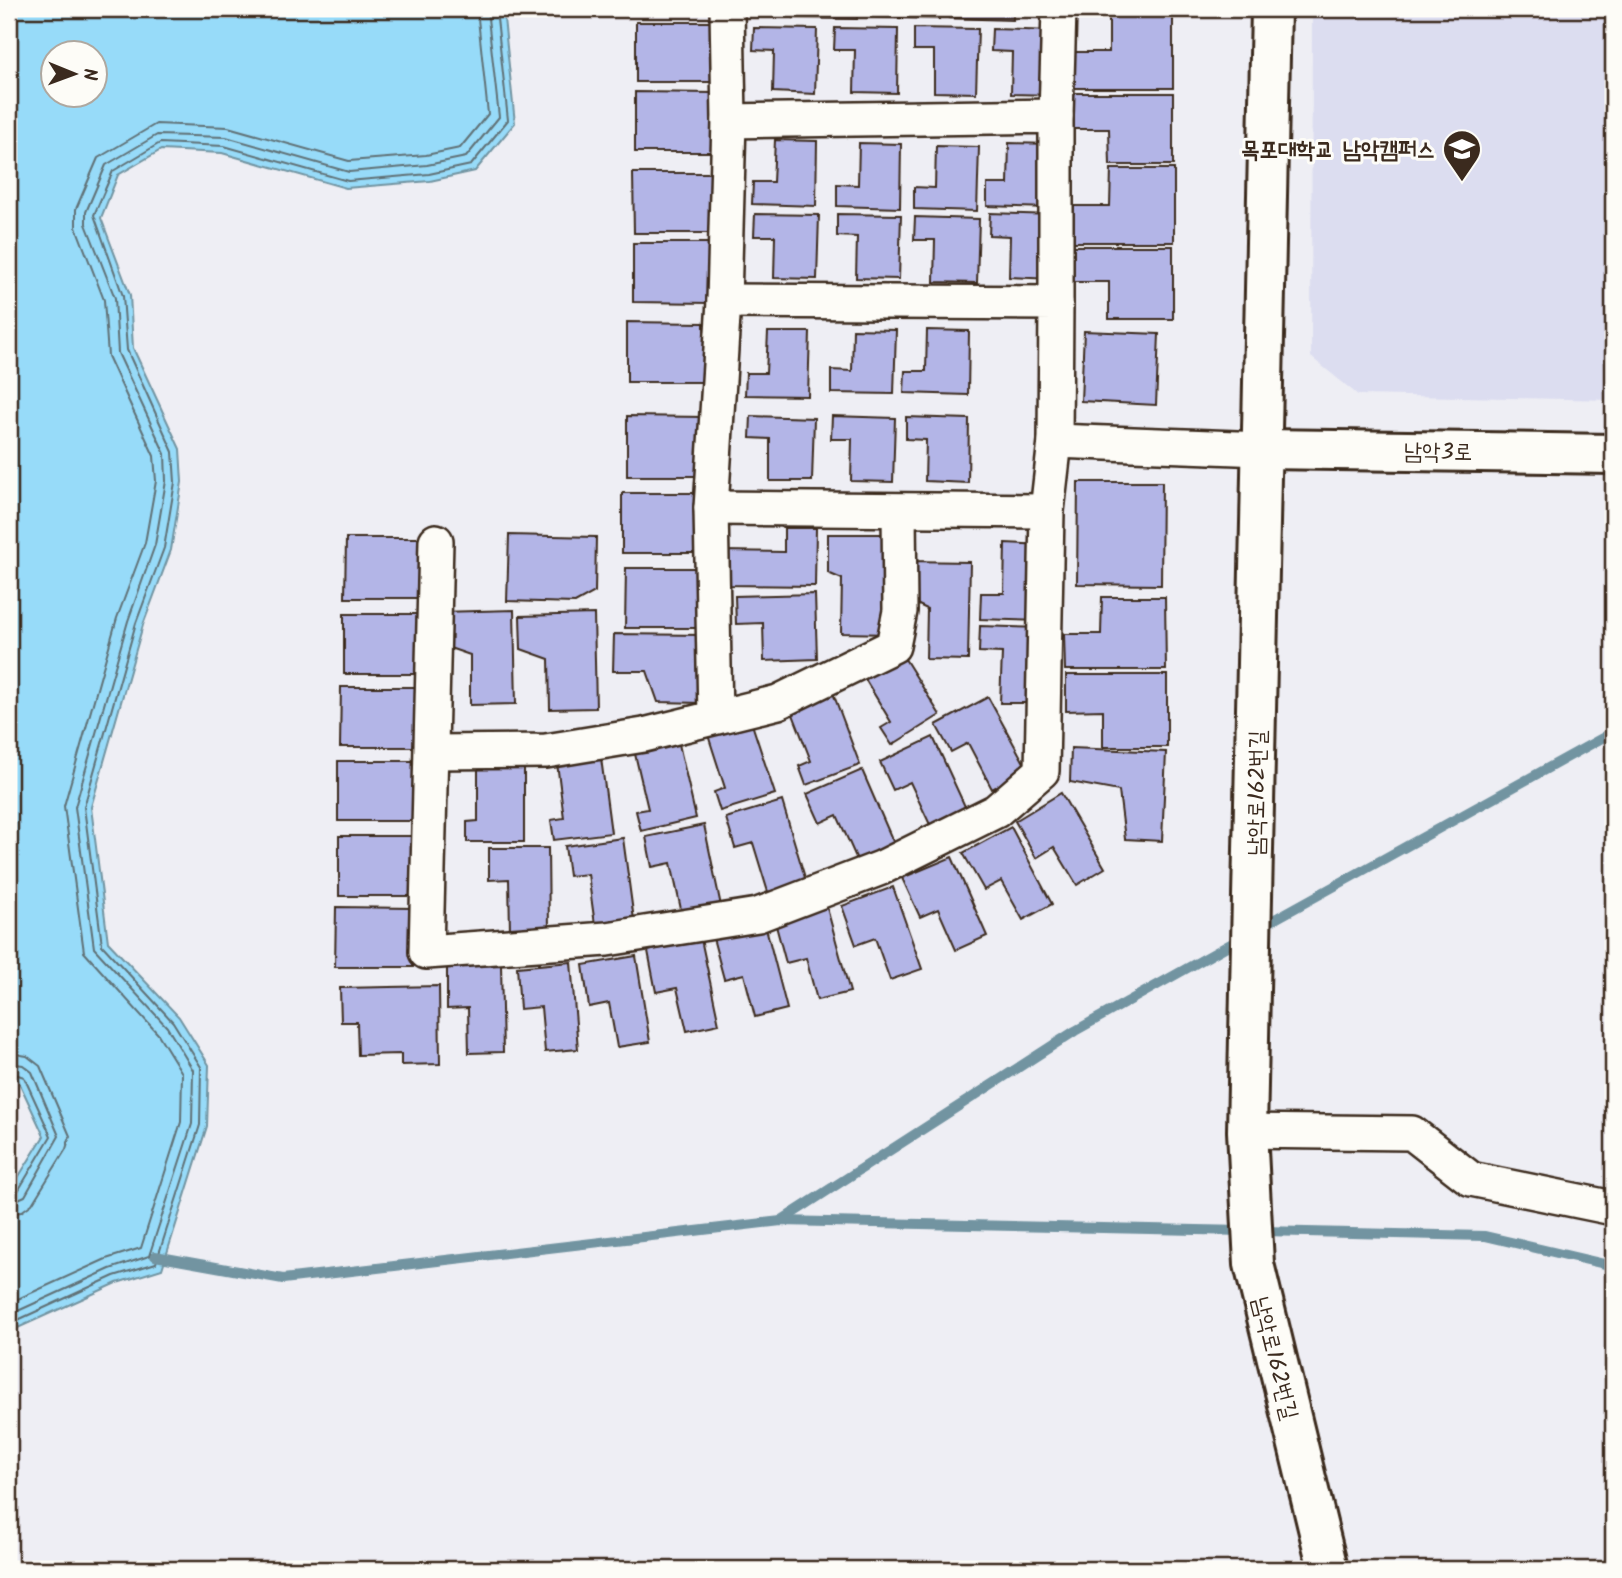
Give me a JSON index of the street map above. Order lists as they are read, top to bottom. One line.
{"streets":{"street":["남악3로","남악로162번길"]},"crossings":[["남악3로","남악로162번길"]],"places":{"school or university":["목포대학교 남악캠퍼스"]},"north":"right"}
